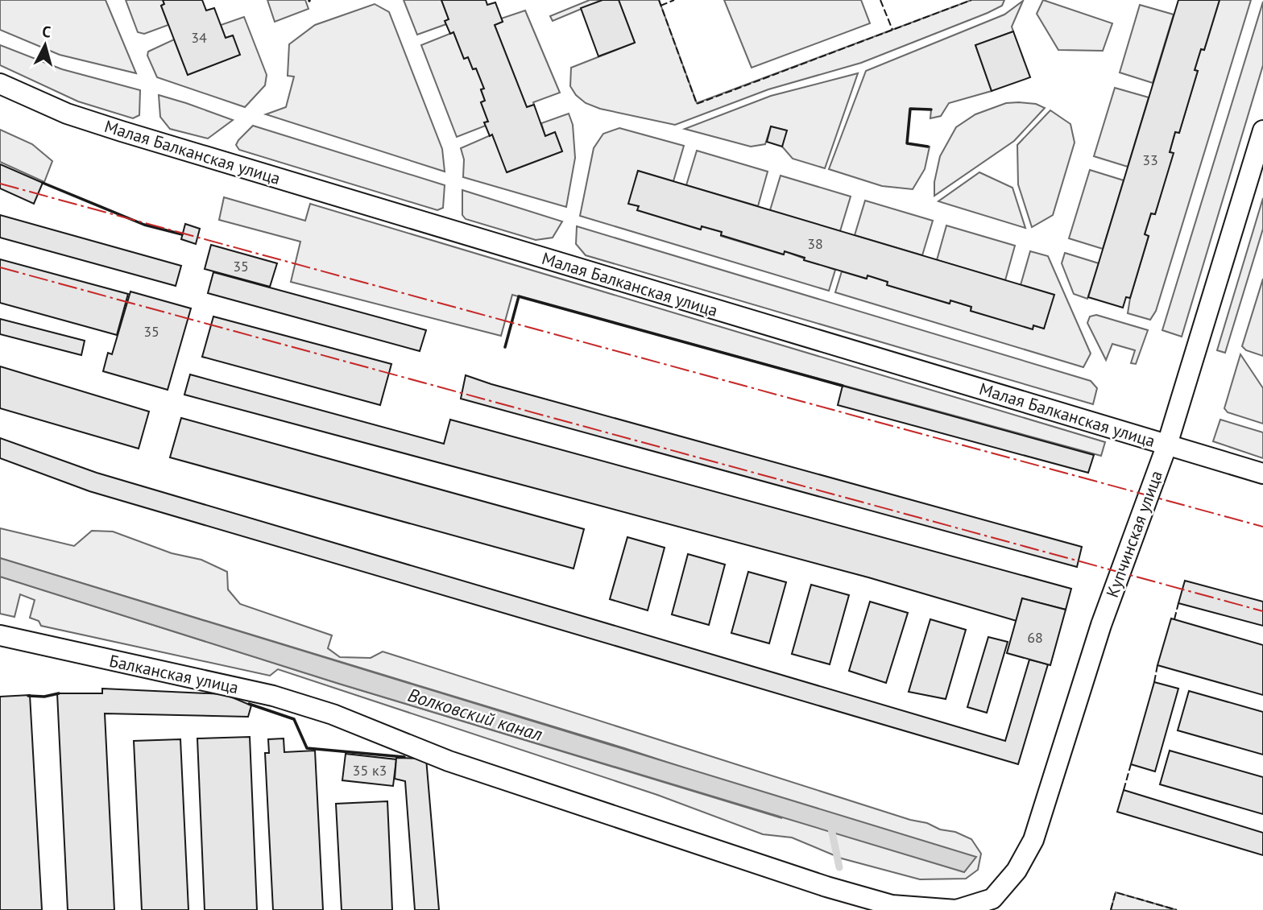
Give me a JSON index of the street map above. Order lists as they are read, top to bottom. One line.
{"streets":{"street":["Малая Балканская улица","Купчинская улица","Балканская улица"]},"crossings":[["Малая Балканская улица","Купчинская улица"],["Купчинская улица","Балканская улица"]],"water":["Волковский канал"],"house_numbers":["34","33","38","35","35","68","35 к3"],"north":"top"}
